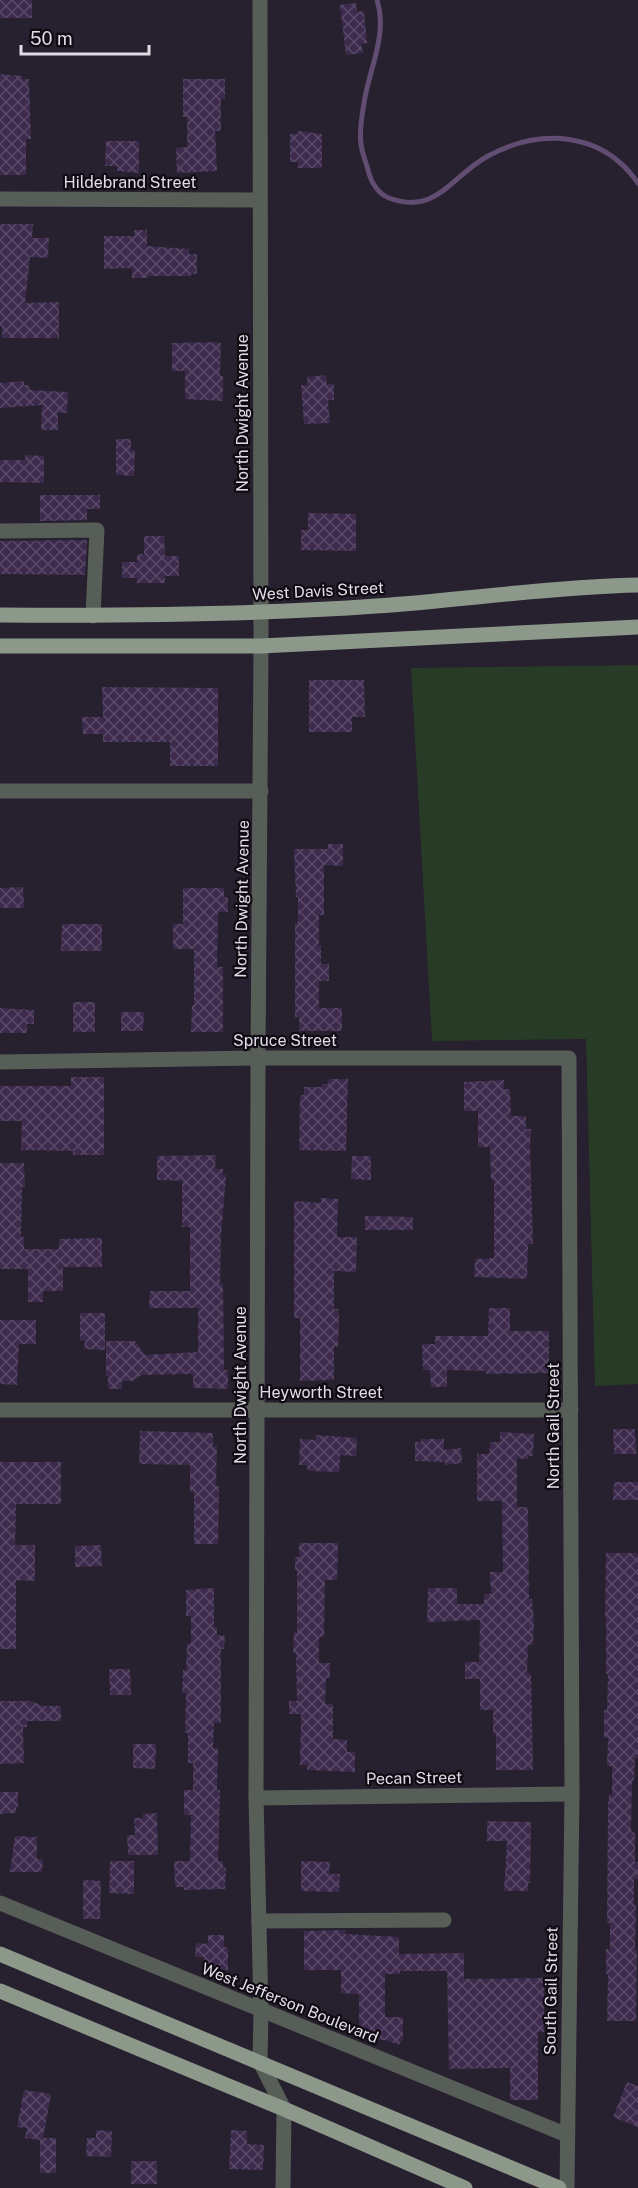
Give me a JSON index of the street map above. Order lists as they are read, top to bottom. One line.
{"streets":{"main road":["West Davis Street"],"street":["Hildebrand Street","North Dwight Avenue","Spruce Street","Heyworth Street","North Gail Street","Pecan Street","South Gail Street","West Jefferson Boulevard"]},"crossings":[["Hildebrand Street","North Dwight Avenue"],["North Dwight Avenue","West Davis Street"],["North Dwight Avenue","Spruce Street"],["North Dwight Avenue","Heyworth Street"],["North Dwight Avenue","Pecan Street"],["North Dwight Avenue","West Jefferson Boulevard"],["Spruce Street","North Gail Street"],["Heyworth Street","North Gail Street"],["North Gail Street","Pecan Street"],["North Gail Street","South Gail Street"],["Pecan Street","South Gail Street"],["South Gail Street","West Jefferson Boulevard"]],"scale_bar":"50 m"}
